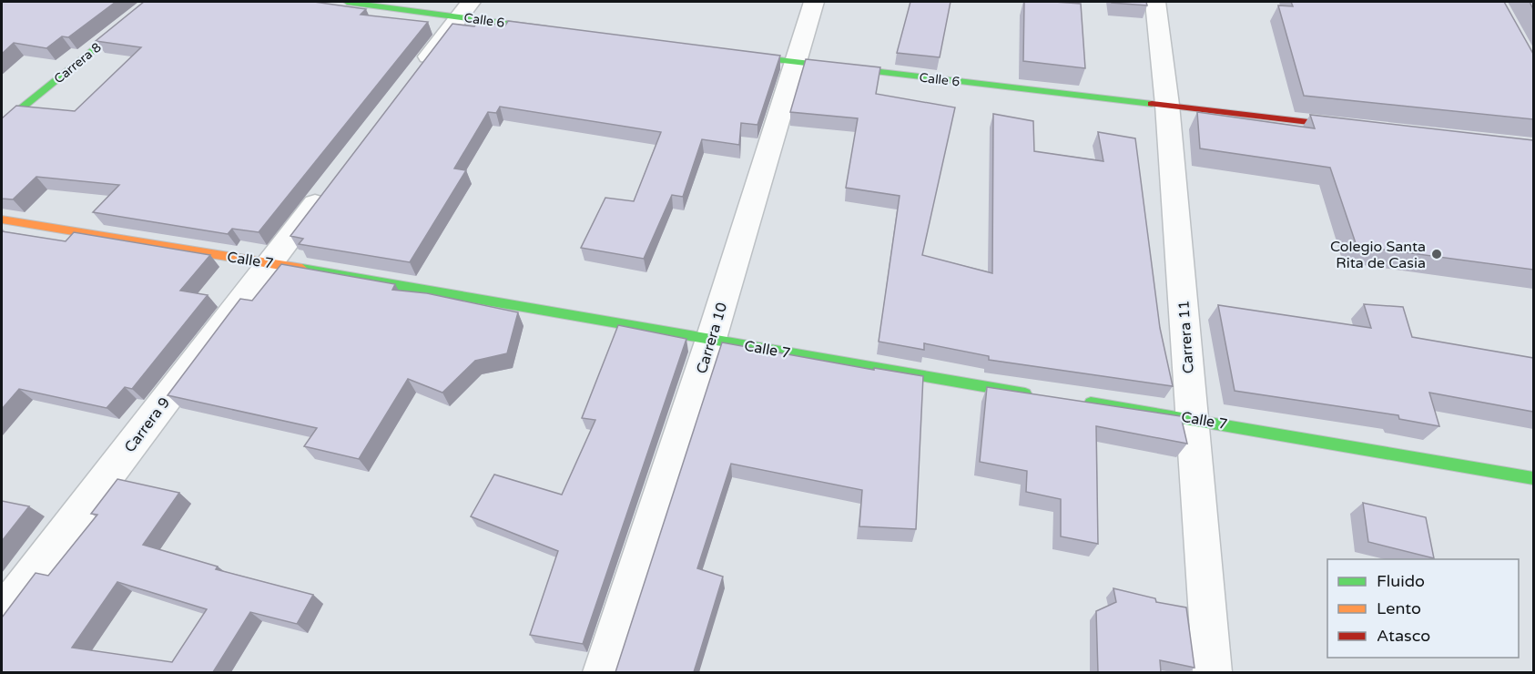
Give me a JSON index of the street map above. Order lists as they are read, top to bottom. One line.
{"streets":{"street":["Calle 6","Carrera 8","Calle 7","Carrera 11","Carrera 10","Carrera 9"]},"crossings":[["Calle 6","Carrera 11"],["Calle 6","Carrera 10"],["Calle 7","Carrera 11"],["Calle 7","Carrera 10"],["Calle 7","Carrera 9"]],"places":["Colegio Santa Rita de Casia"],"legend":["Fluido","Lento","Atasco"]}
